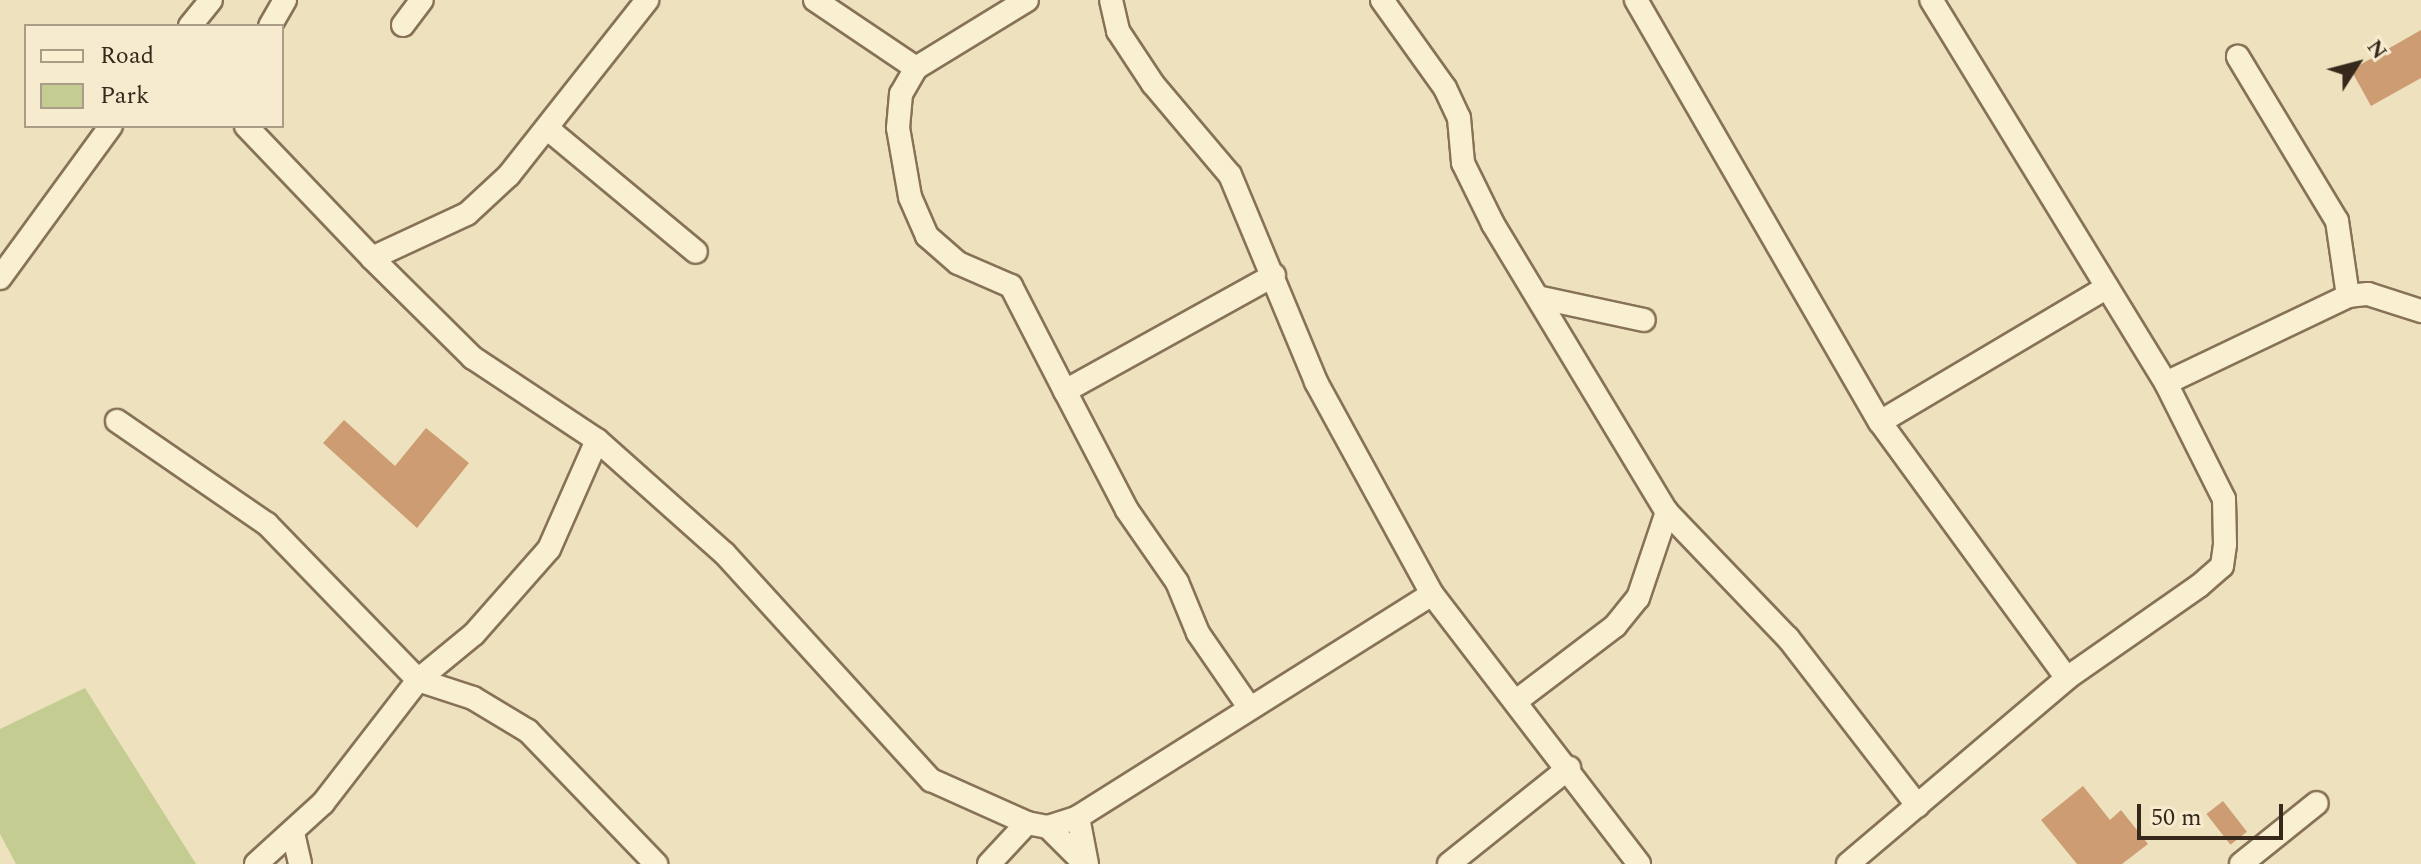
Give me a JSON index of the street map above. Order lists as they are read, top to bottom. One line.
{"legend":["Road","Park"],"scale_bar":"50 m","north":"top right"}
